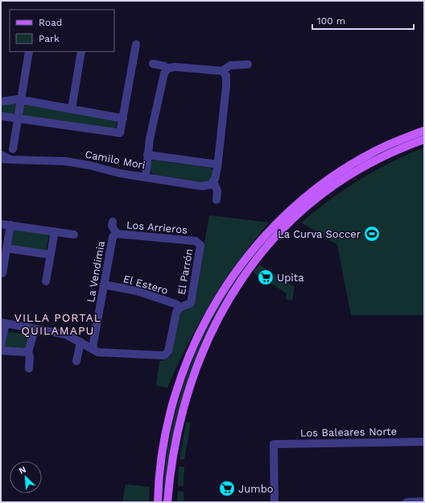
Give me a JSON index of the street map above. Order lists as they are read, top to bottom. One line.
{"streets":{"street":["Camilo Mori","Los Arrieros","La Vendimia","El Parrón","El Estero","Los Baleares Norte"]},"crossings":[["Los Arrieros","La Vendimia"],["Los Arrieros","El Parrón"],["La Vendimia","El Parrón"],["La Vendimia","El Estero"],["El Parrón","El Estero"]],"districts":["VILLA PORTAL QUILAMAPU"],"places":{"sports":["La Curva Soccer"],"supermarket":["Upita","Jumbo"]},"legend":["Road","Park"],"scale_bar":"100 m","north":"top left"}
